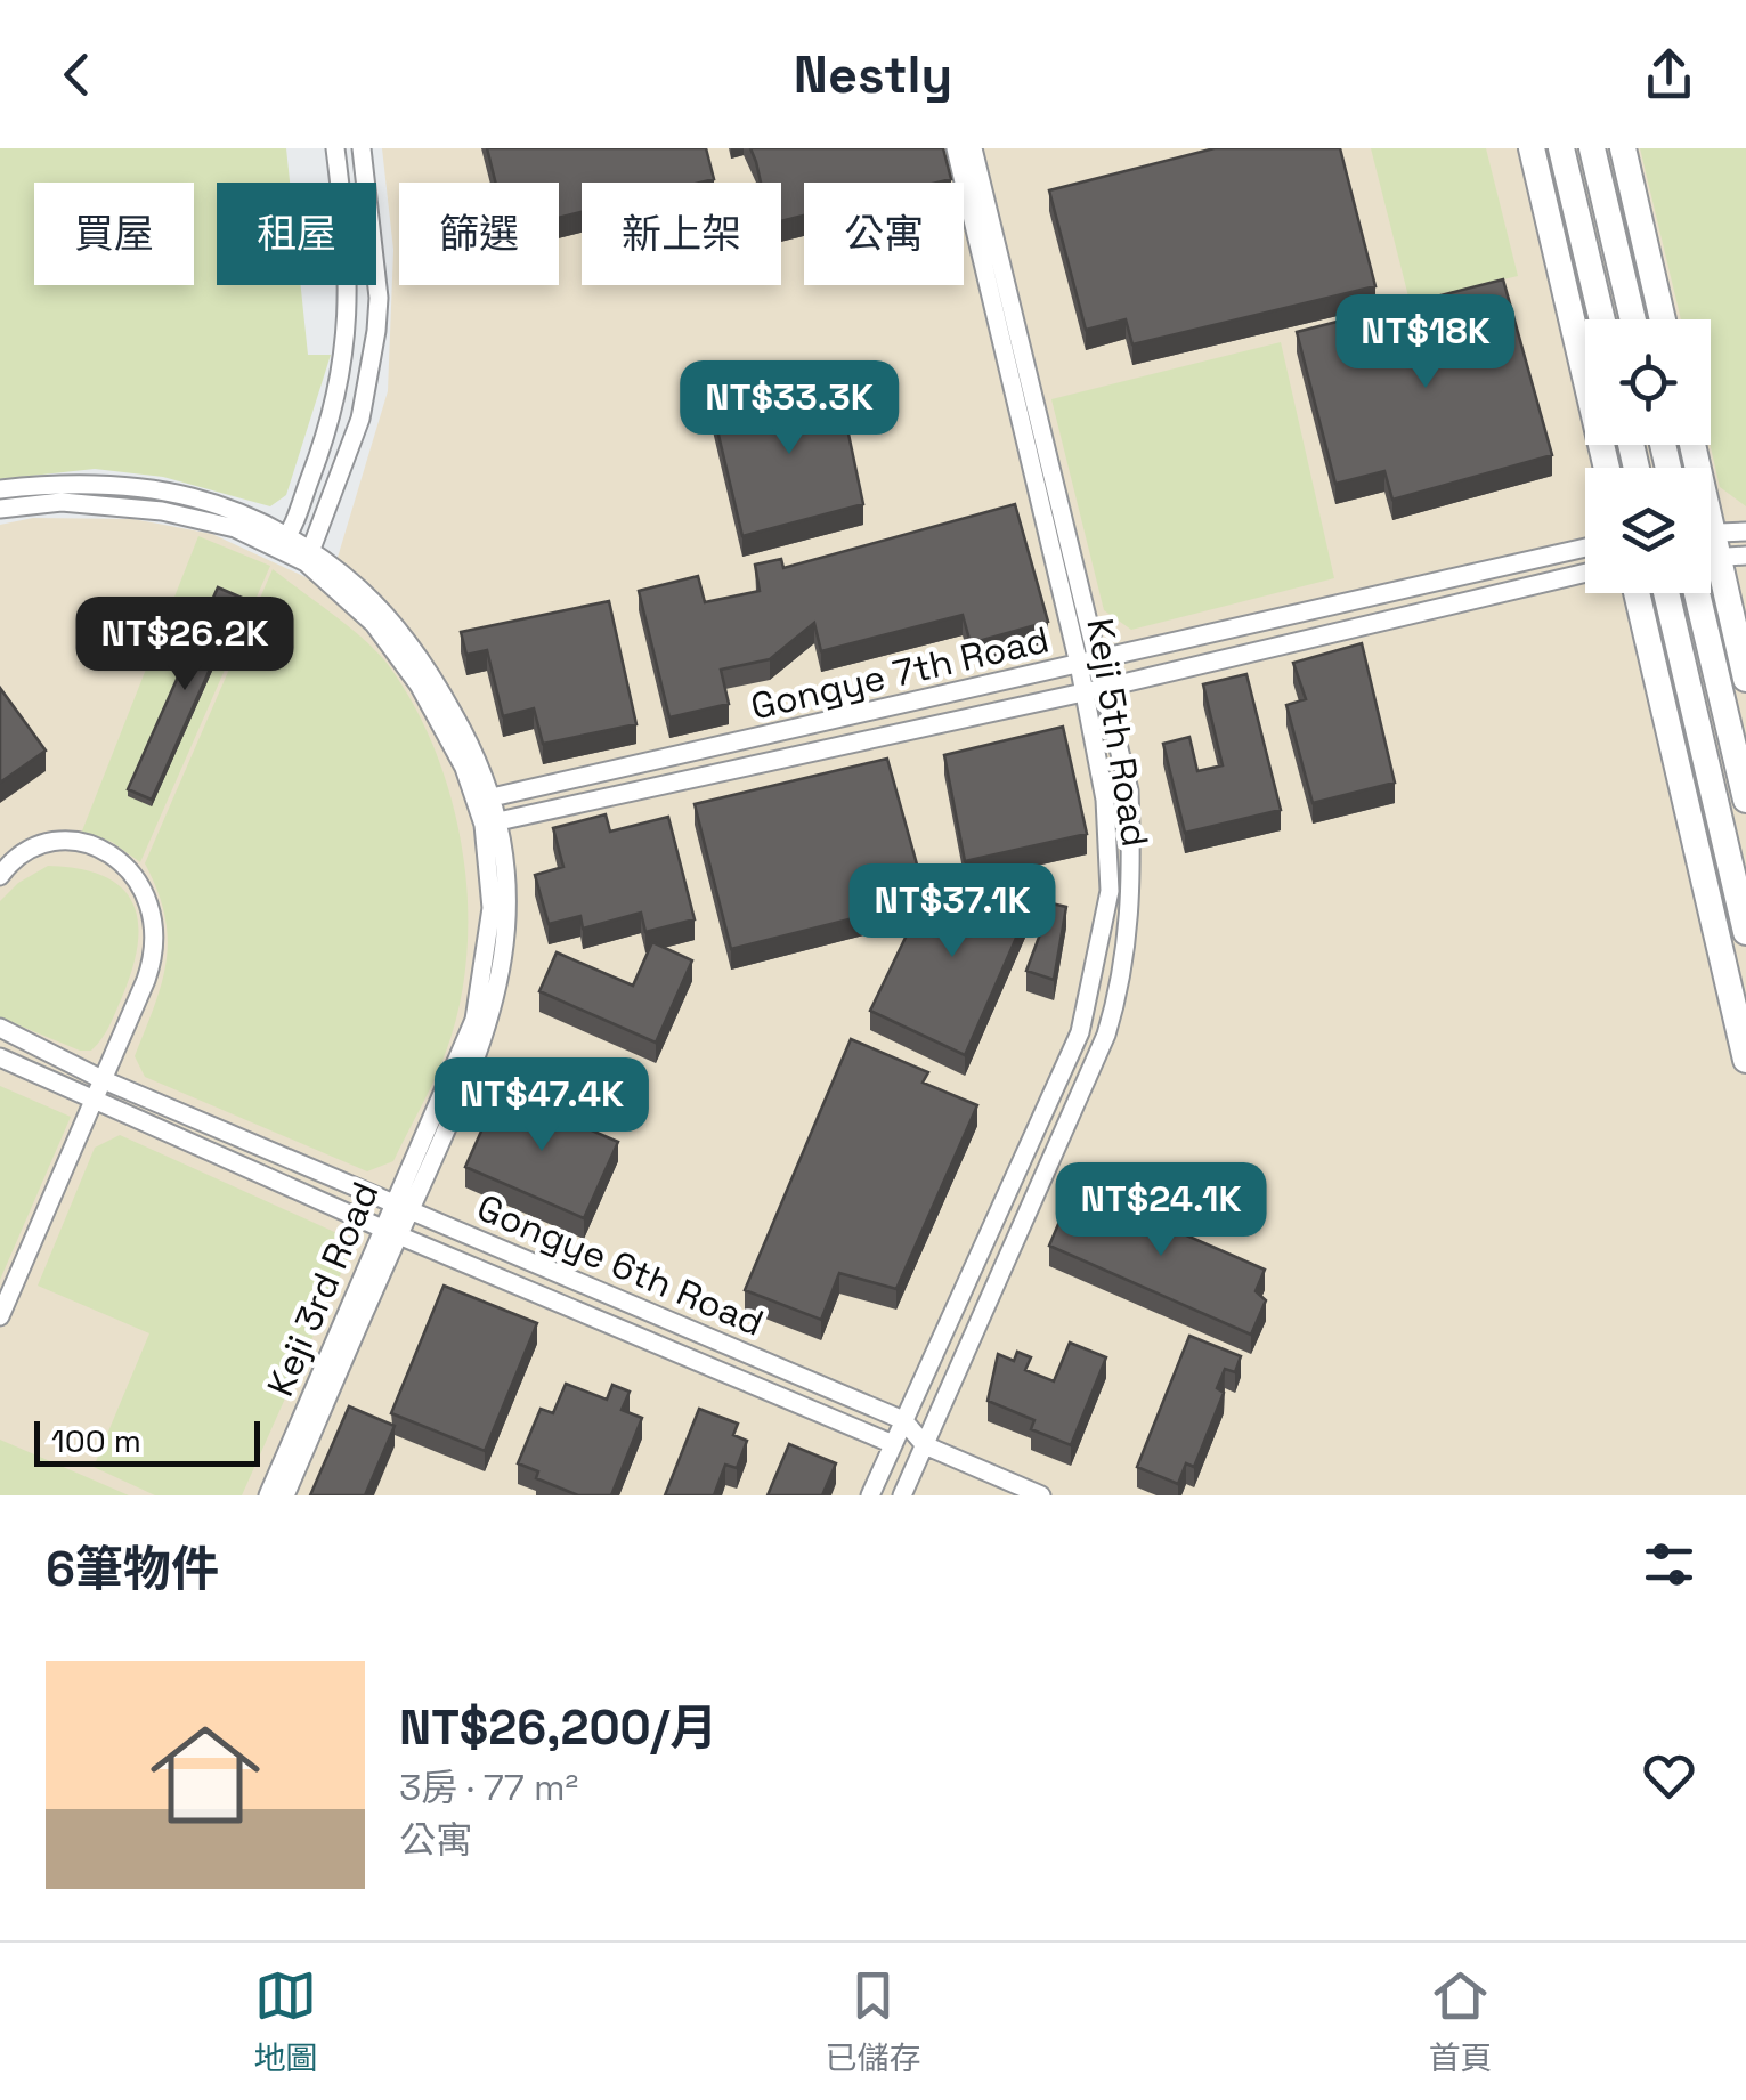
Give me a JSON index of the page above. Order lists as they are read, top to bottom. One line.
{"streets":{"street":["Gongye 7th Road","Keji 5th Road","Gongye 6th Road","Keji 3rd Road"]},"crossings":[["Gongye 7th Road","Keji 5th Road"],["Gongye 7th Road","Keji 3rd Road"],["Keji 5th Road","Gongye 6th Road"],["Gongye 6th Road","Keji 3rd Road"]],"scale_bar":"100 m","page":{"header":"Nestly","chip":["買屋","租屋","篩選","新上架","公寓"],"price":["NT$18K","NT$33.3K","NT$26.2K","NT$37.1K","NT$47.4K","NT$24.1K"],"scale":"100 m","heading":"6筆物件","list":[{"name":"NT$26,200/月","note":"3房 · 77 m² · 公寓"}],"tabs":["地圖","已儲存","首頁"]}}
